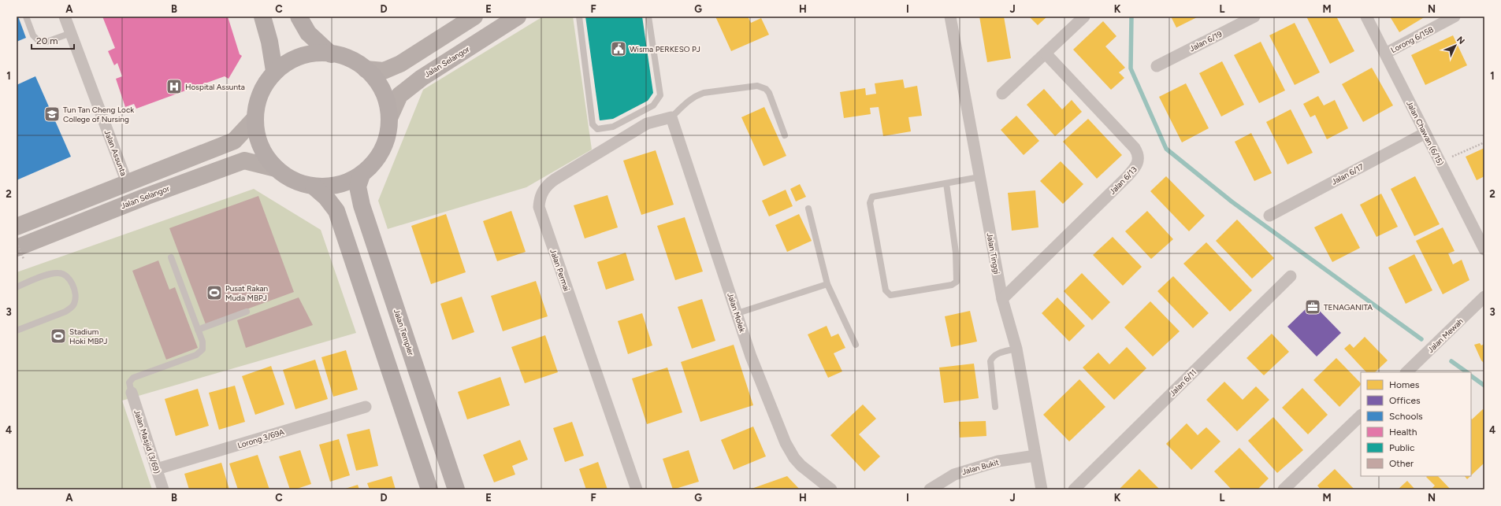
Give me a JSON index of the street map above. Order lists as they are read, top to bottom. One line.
{"streets":{"main road":["Jalan Selangor","Jalan Templer"],"street":["Lorong 6/15B","Jalan 6/19","Jalan Chawan (6/15)","Jalan Assunta","Jalan 6/17","Jalan 6/13","Jalan Tinggi","Jalan Permai","Jalan Molek","Jalan Mewah","Jalan 6/11","Lorong 3/69A","Jalan Masjid (3/69)","Jalan Bukit"]},"crossings":[["Lorong 6/15B","Jalan Chawan (6/15)"],["Jalan Chawan (6/15)","Jalan 6/17"],["Jalan 6/13","Jalan Tinggi"],["Jalan Tinggi","Jalan Bukit"],["Jalan Permai","Jalan Molek"],["Lorong 3/69A","Jalan Masjid (3/69)"]],"places":{"public building":["Wisma PERKESO PJ"],"hospital":["Hospital Assunta"],"school or university":["Tun Tan Cheng Lock College of Nursing"],"sports":["Pusat Rakan Muda MBPJ","Stadium Hoki MBPJ"],"office":["TENAGANITA"]},"legend":["Homes","Offices","Schools","Health","Public","Other"],"scale_bar":"20 m","north":"top right","grid":{"columns":["A","B","C","D","E","F","G","H","I","J","K","L","M","N"],"rows":["1","2","3","4"]}}
